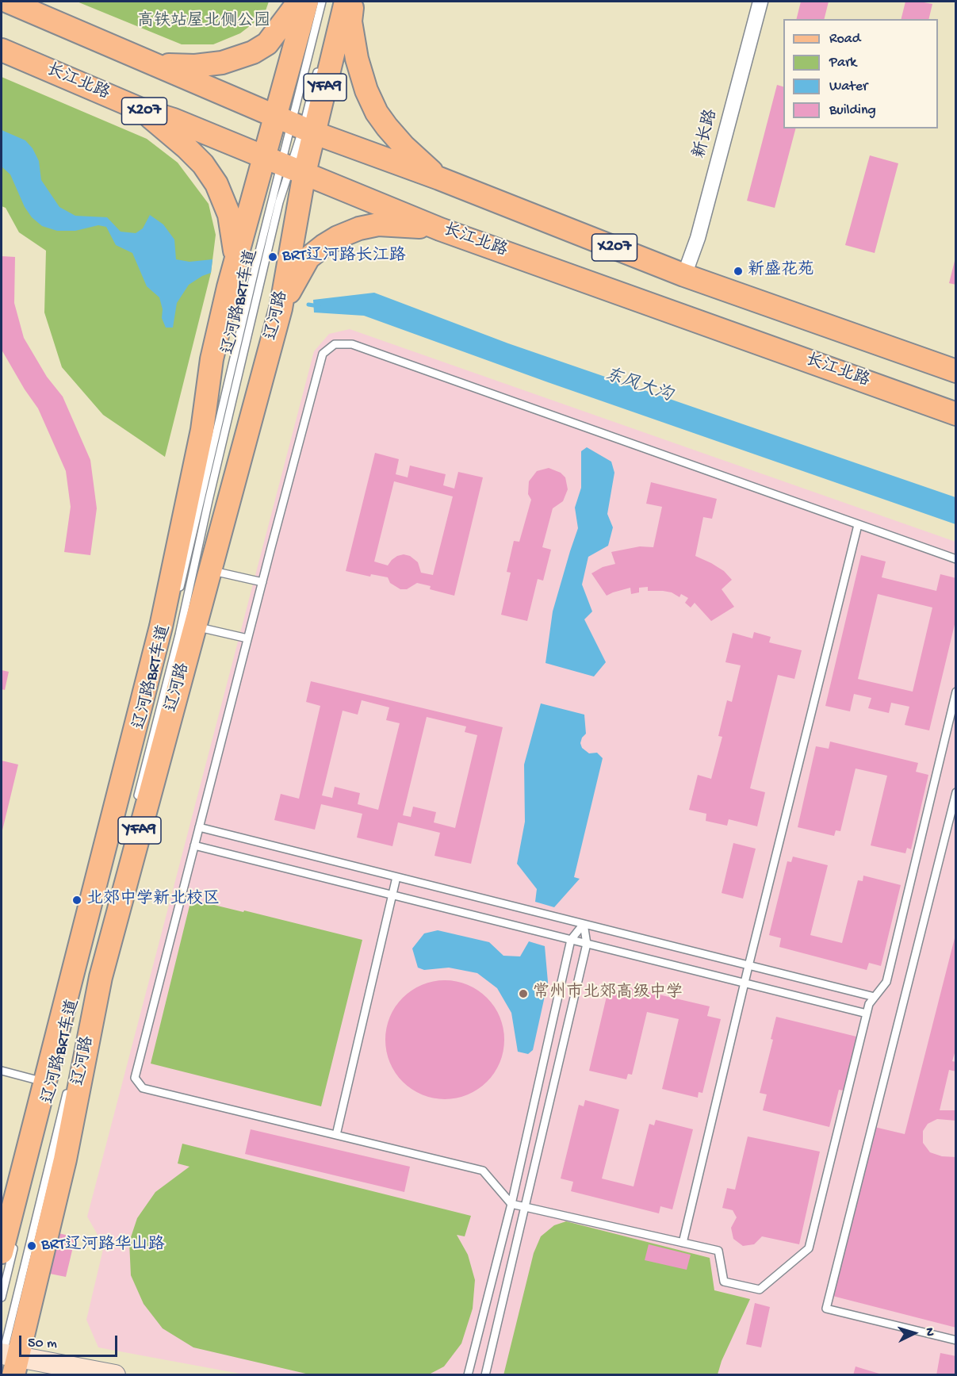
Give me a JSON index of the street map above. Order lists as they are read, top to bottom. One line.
{"streets":{"main road":["长江北路","YFA9","X207","辽河路"],"street":["新长路"],"lane":["辽河路BRT车道"]},"crossings":[["长江北路","辽河路BRT车道"],["长江北路","辽河路"],["X207","新长路"],["X207","辽河路"],["辽河路BRT车道","辽河路"]],"water":["东风大沟"],"parks":["高铁站屋北侧公园"],"places":["BRT辽河路长江路","新盛花苑","北郊中学新北校区","常州市北郊高级中学","BRT辽河路华山路"],"legend":["Road","Park","Water","Building"],"scale_bar":"50 m","north":"right"}
